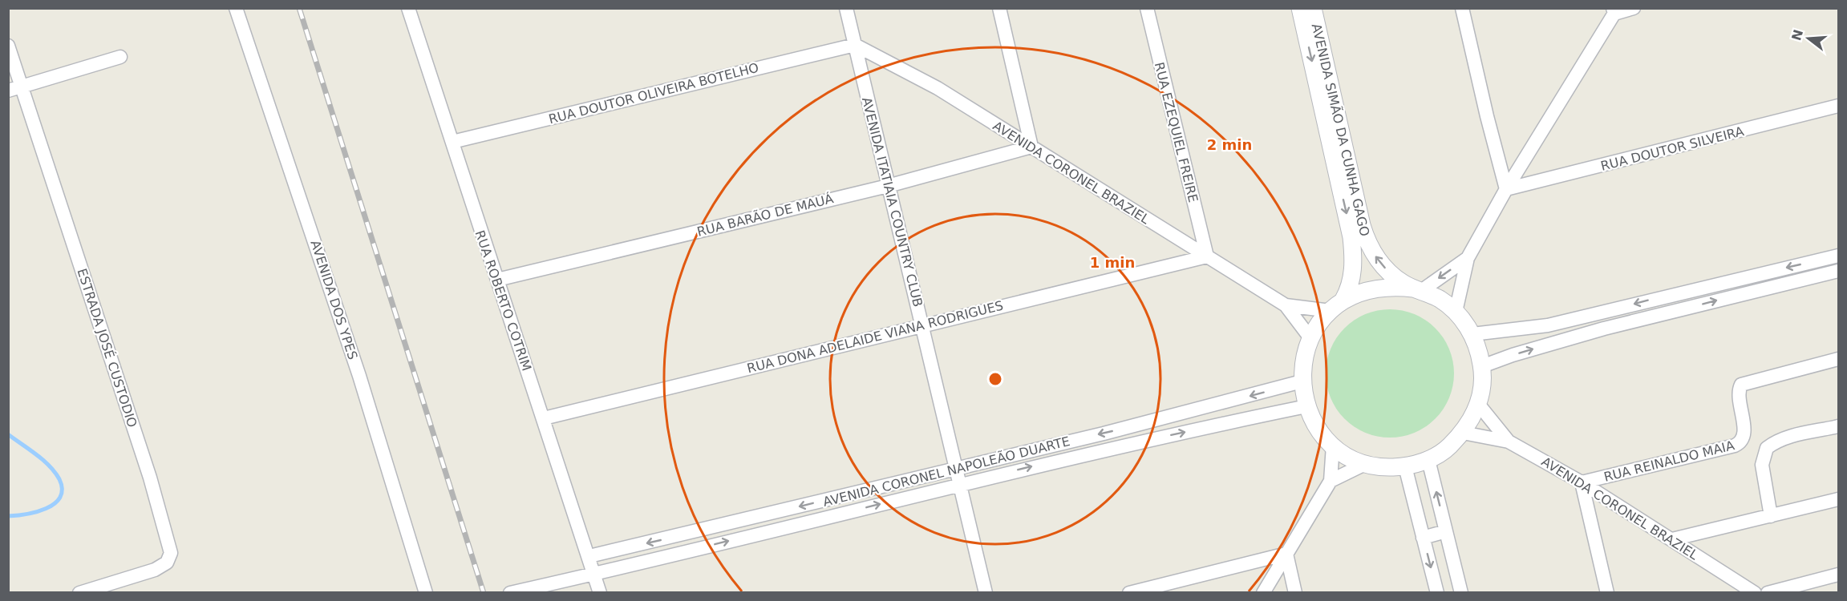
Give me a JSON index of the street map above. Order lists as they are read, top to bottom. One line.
{"streets":{"street":["RUA DOUTOR OLIVEIRA BOTELHO","AVENIDA SIMÃO DA CUNHA GAGO","RUA EZEQUIEL FREIRE","RUA DOUTOR SILVEIRA","AVENIDA CORONEL BRAZIEL","AVENIDA ITATIAIA COUNTRY CLUB","RUA BARÃO DE MAUÁ","AVENIDA DOS YPES","RUA ROBERTO COTRIM","RUA DONA ADELAIDE VIANA RODRIGUES","ESTRADA JOSÉ CUSTODIO","RUA REINALDO MAIA","AVENIDA CORONEL NAPOLEÃO DUARTE"]},"crossings":[["RUA DOUTOR OLIVEIRA BOTELHO","AVENIDA CORONEL BRAZIEL"],["RUA DOUTOR OLIVEIRA BOTELHO","AVENIDA ITATIAIA COUNTRY CLUB"],["RUA DOUTOR OLIVEIRA BOTELHO","RUA ROBERTO COTRIM"],["RUA EZEQUIEL FREIRE","AVENIDA CORONEL BRAZIEL"],["RUA EZEQUIEL FREIRE","RUA DONA ADELAIDE VIANA RODRIGUES"],["AVENIDA CORONEL BRAZIEL","AVENIDA ITATIAIA COUNTRY CLUB"],["AVENIDA CORONEL BRAZIEL","RUA BARÃO DE MAUÁ"],["AVENIDA CORONEL BRAZIEL","RUA DONA ADELAIDE VIANA RODRIGUES"],["AVENIDA CORONEL BRAZIEL","RUA REINALDO MAIA"],["AVENIDA ITATIAIA COUNTRY CLUB","RUA BARÃO DE MAUÁ"],["AVENIDA ITATIAIA COUNTRY CLUB","RUA DONA ADELAIDE VIANA RODRIGUES"],["AVENIDA ITATIAIA COUNTRY CLUB","AVENIDA CORONEL NAPOLEÃO DUARTE"],["RUA BARÃO DE MAUÁ","RUA ROBERTO COTRIM"],["RUA ROBERTO COTRIM","RUA DONA ADELAIDE VIANA RODRIGUES"],["RUA ROBERTO COTRIM","AVENIDA CORONEL NAPOLEÃO DUARTE"]],"north":"left","rings":["2 min","1 min"]}
